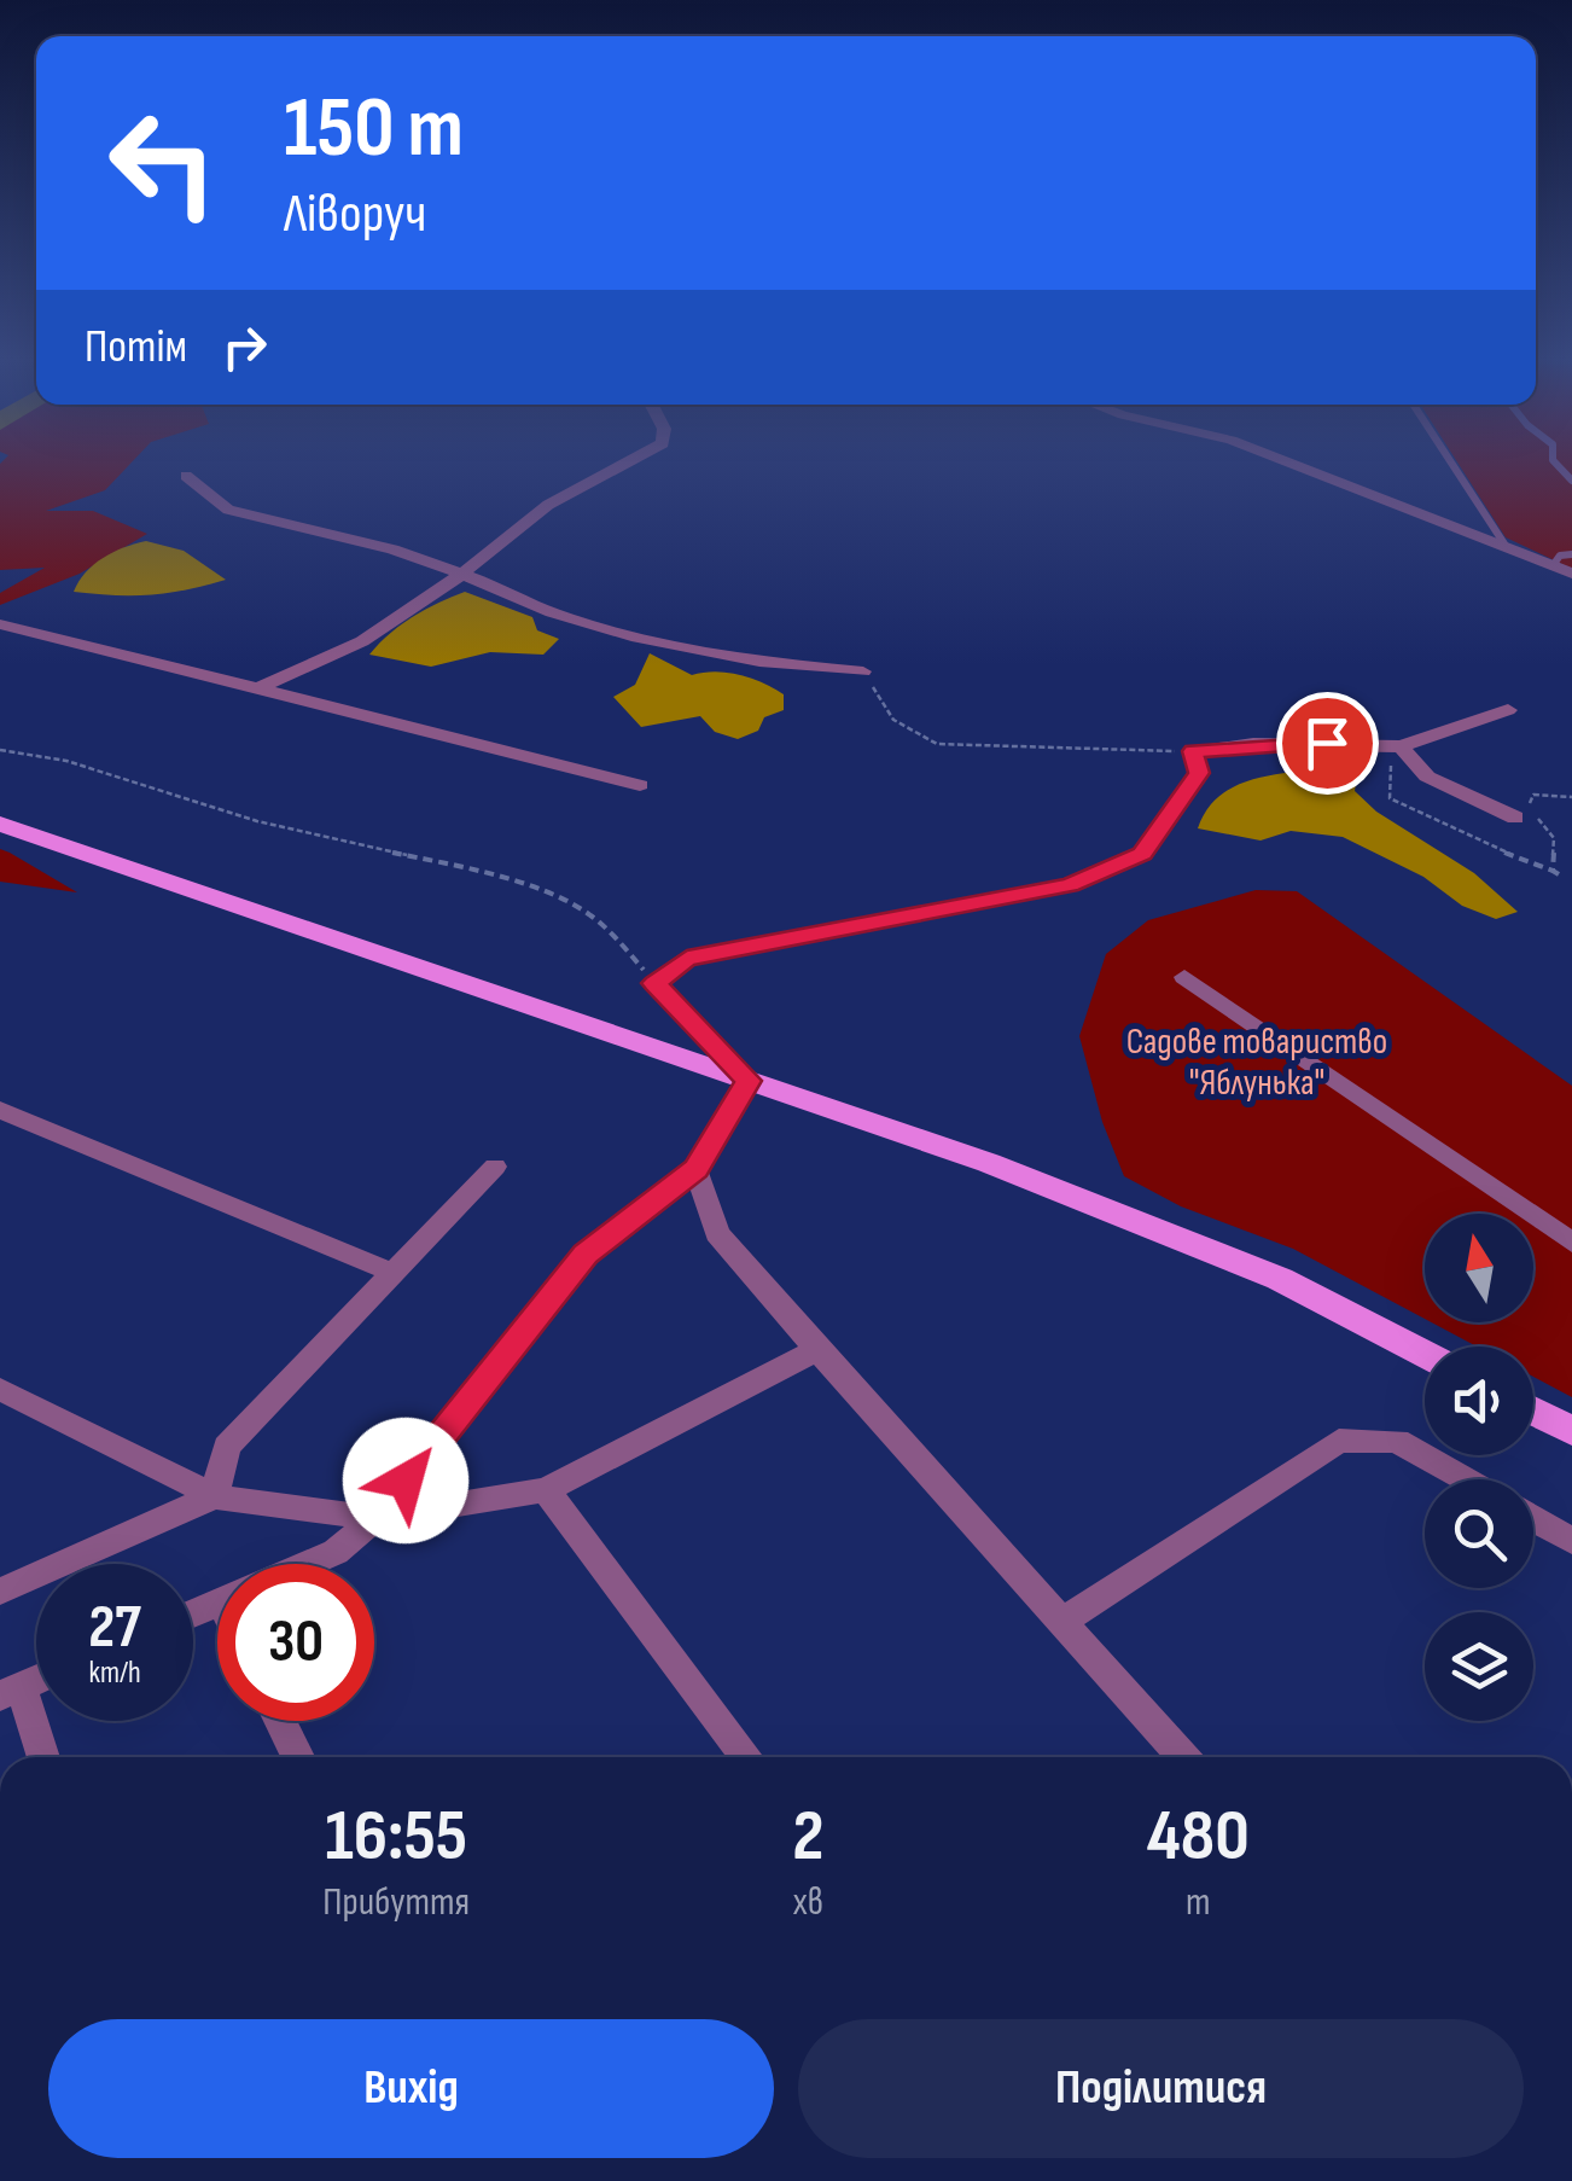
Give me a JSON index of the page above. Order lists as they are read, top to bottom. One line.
{"parks":["Садове товариство \"Яблунька\""],"north":"top","page":{"turn":["150 m","Ліворуч"],"then":"Потім","speed":"27 km/h","limit":"30","eta":["16:55","Прибуття","2","хв","480","m"],"buttons":["Вихід","Поділитися"]}}
